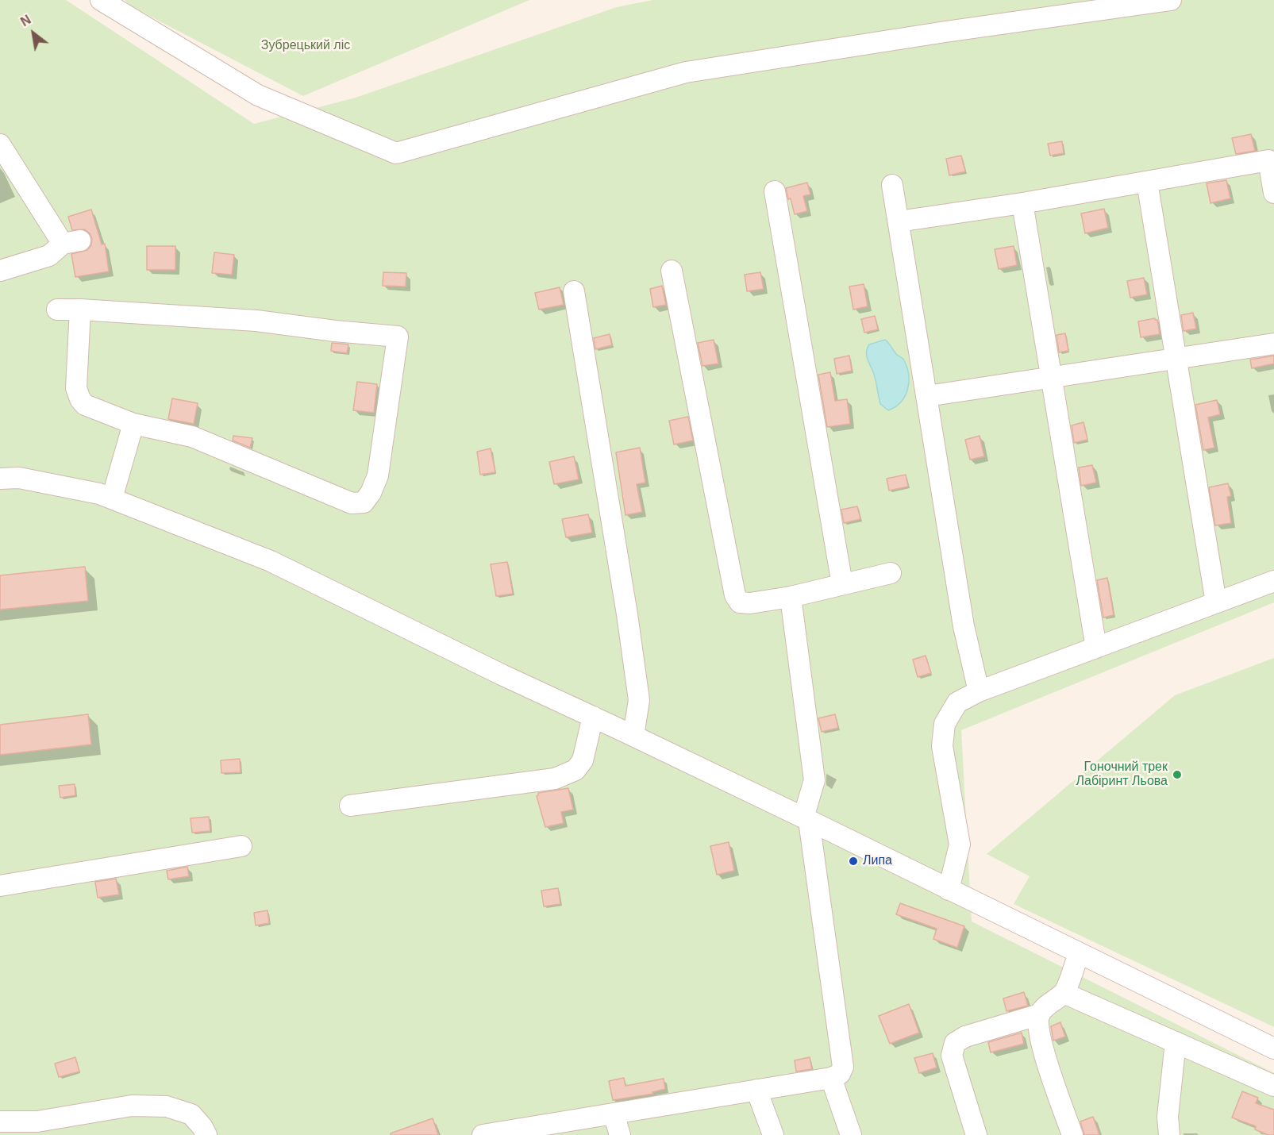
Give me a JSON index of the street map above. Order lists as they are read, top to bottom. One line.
{"parks":["Зубрецький ліс"],"places":["Гоночний трек Лабіринт Льова","Липа"],"north":"top left"}
